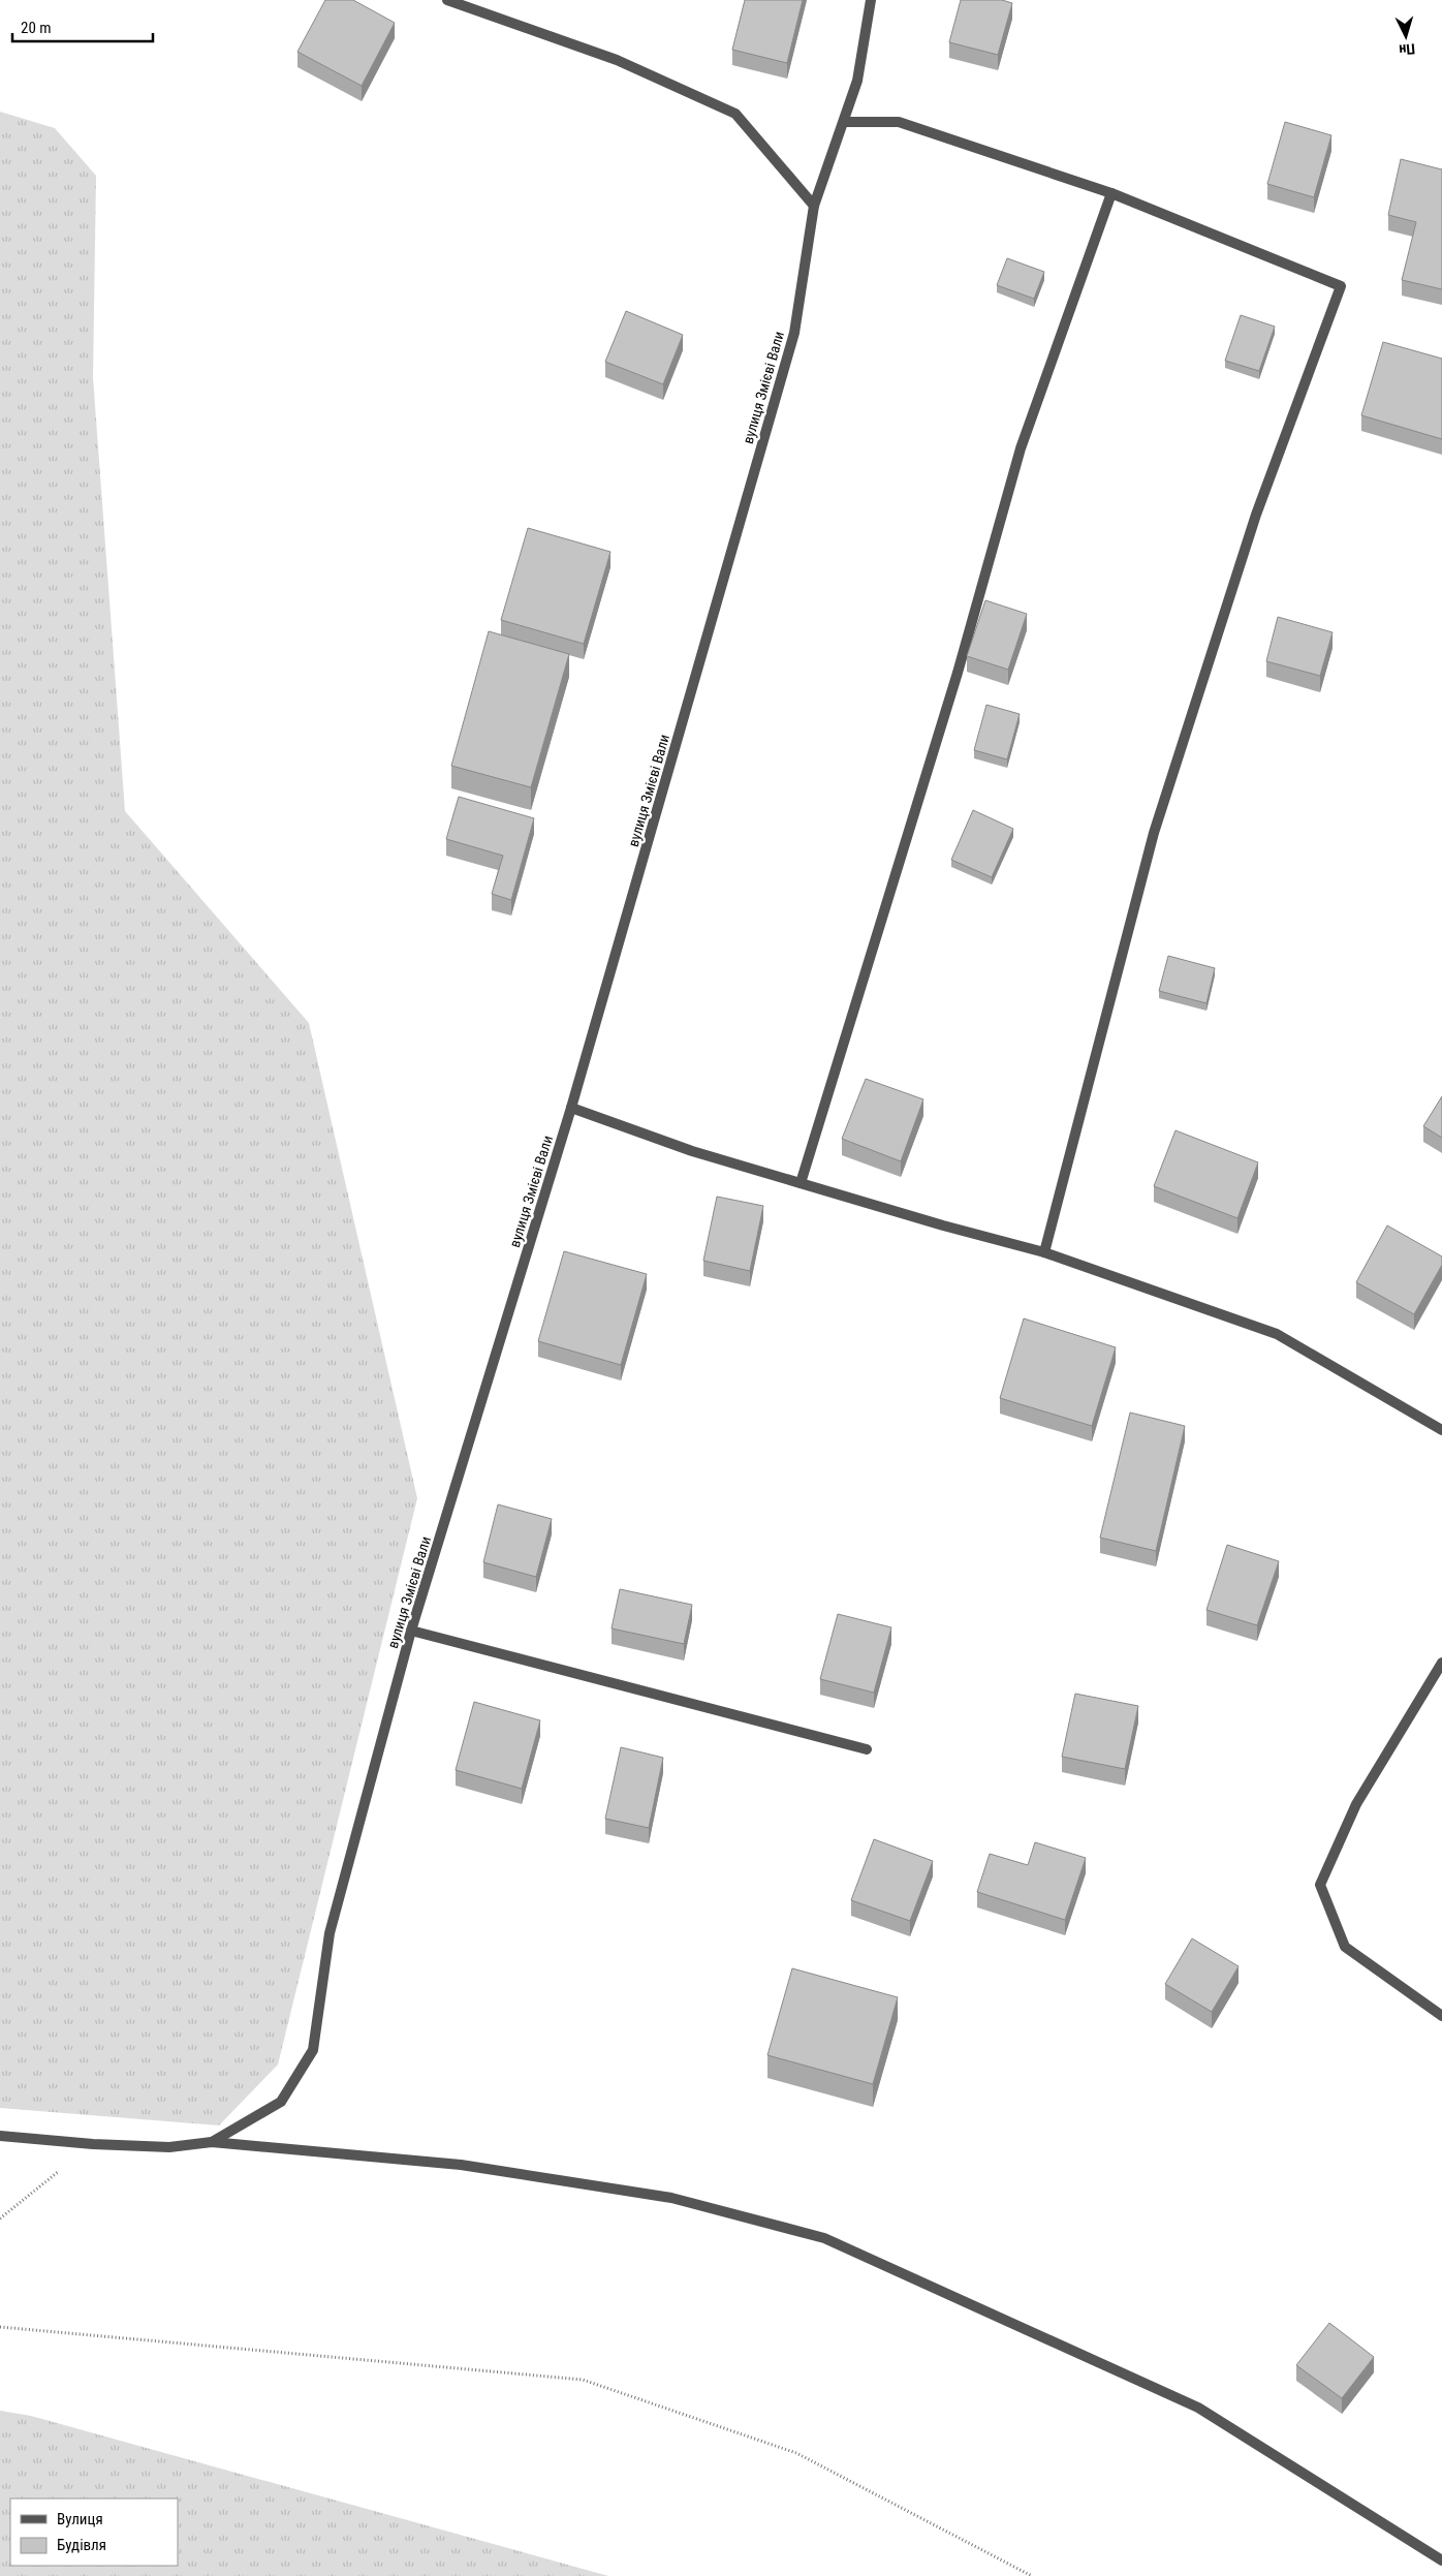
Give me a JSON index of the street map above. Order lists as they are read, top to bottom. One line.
{"streets":{"street":["вулиця Змієві Вали"]},"legend":["Вулиця","Будівля"],"scale_bar":"20 m","north":"bottom"}
